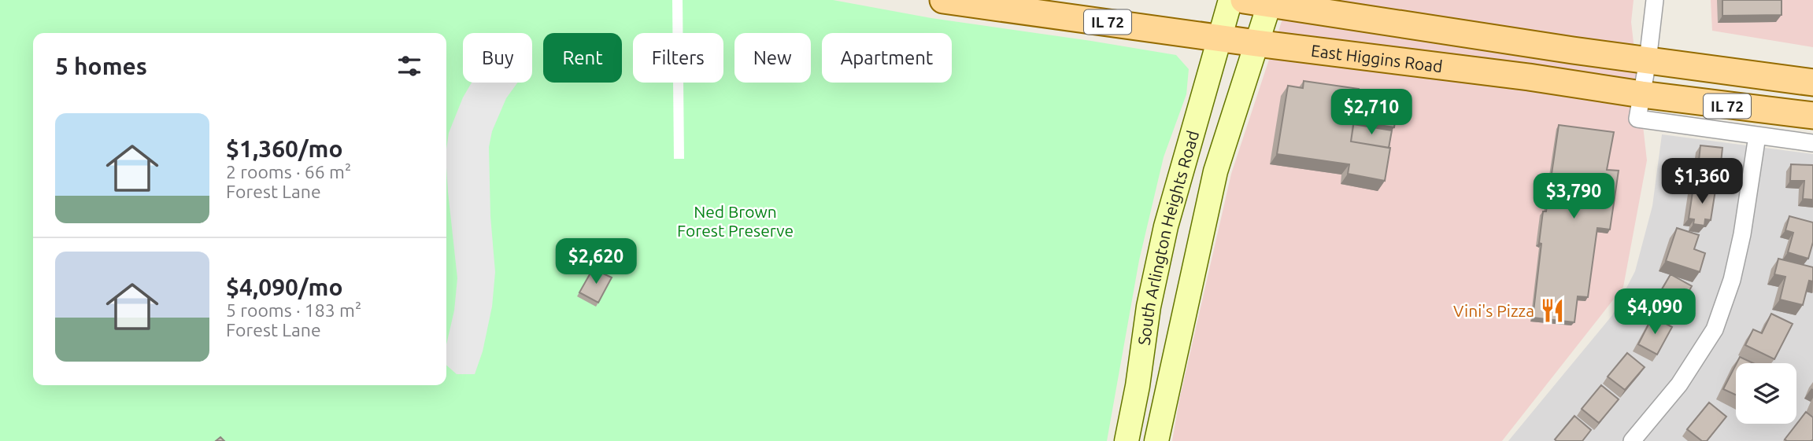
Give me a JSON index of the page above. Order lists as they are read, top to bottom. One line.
{"streets":{"main road":["IL 72","East Higgins Road","South Arlington Heights Road"]},"crossings":[["IL 72","South Arlington Heights Road"],["East Higgins Road","South Arlington Heights Road"]],"parks":["Ned Brown Forest Preserve"],"places":{"restaurant":["Vini's Pizza"]},"page":{"chip":["Buy","Rent","Filters","New","Apartment"],"heading":"5 homes","price":["$2,710","$1,360","$3,790","$2,620","$4,090"],"list":[{"name":"$1,360/mo","note":"2 rooms · 66 m² · Forest Lane"},{"name":"$4,090/mo","note":"5 rooms · 183 m² · Forest Lane"}]}}
